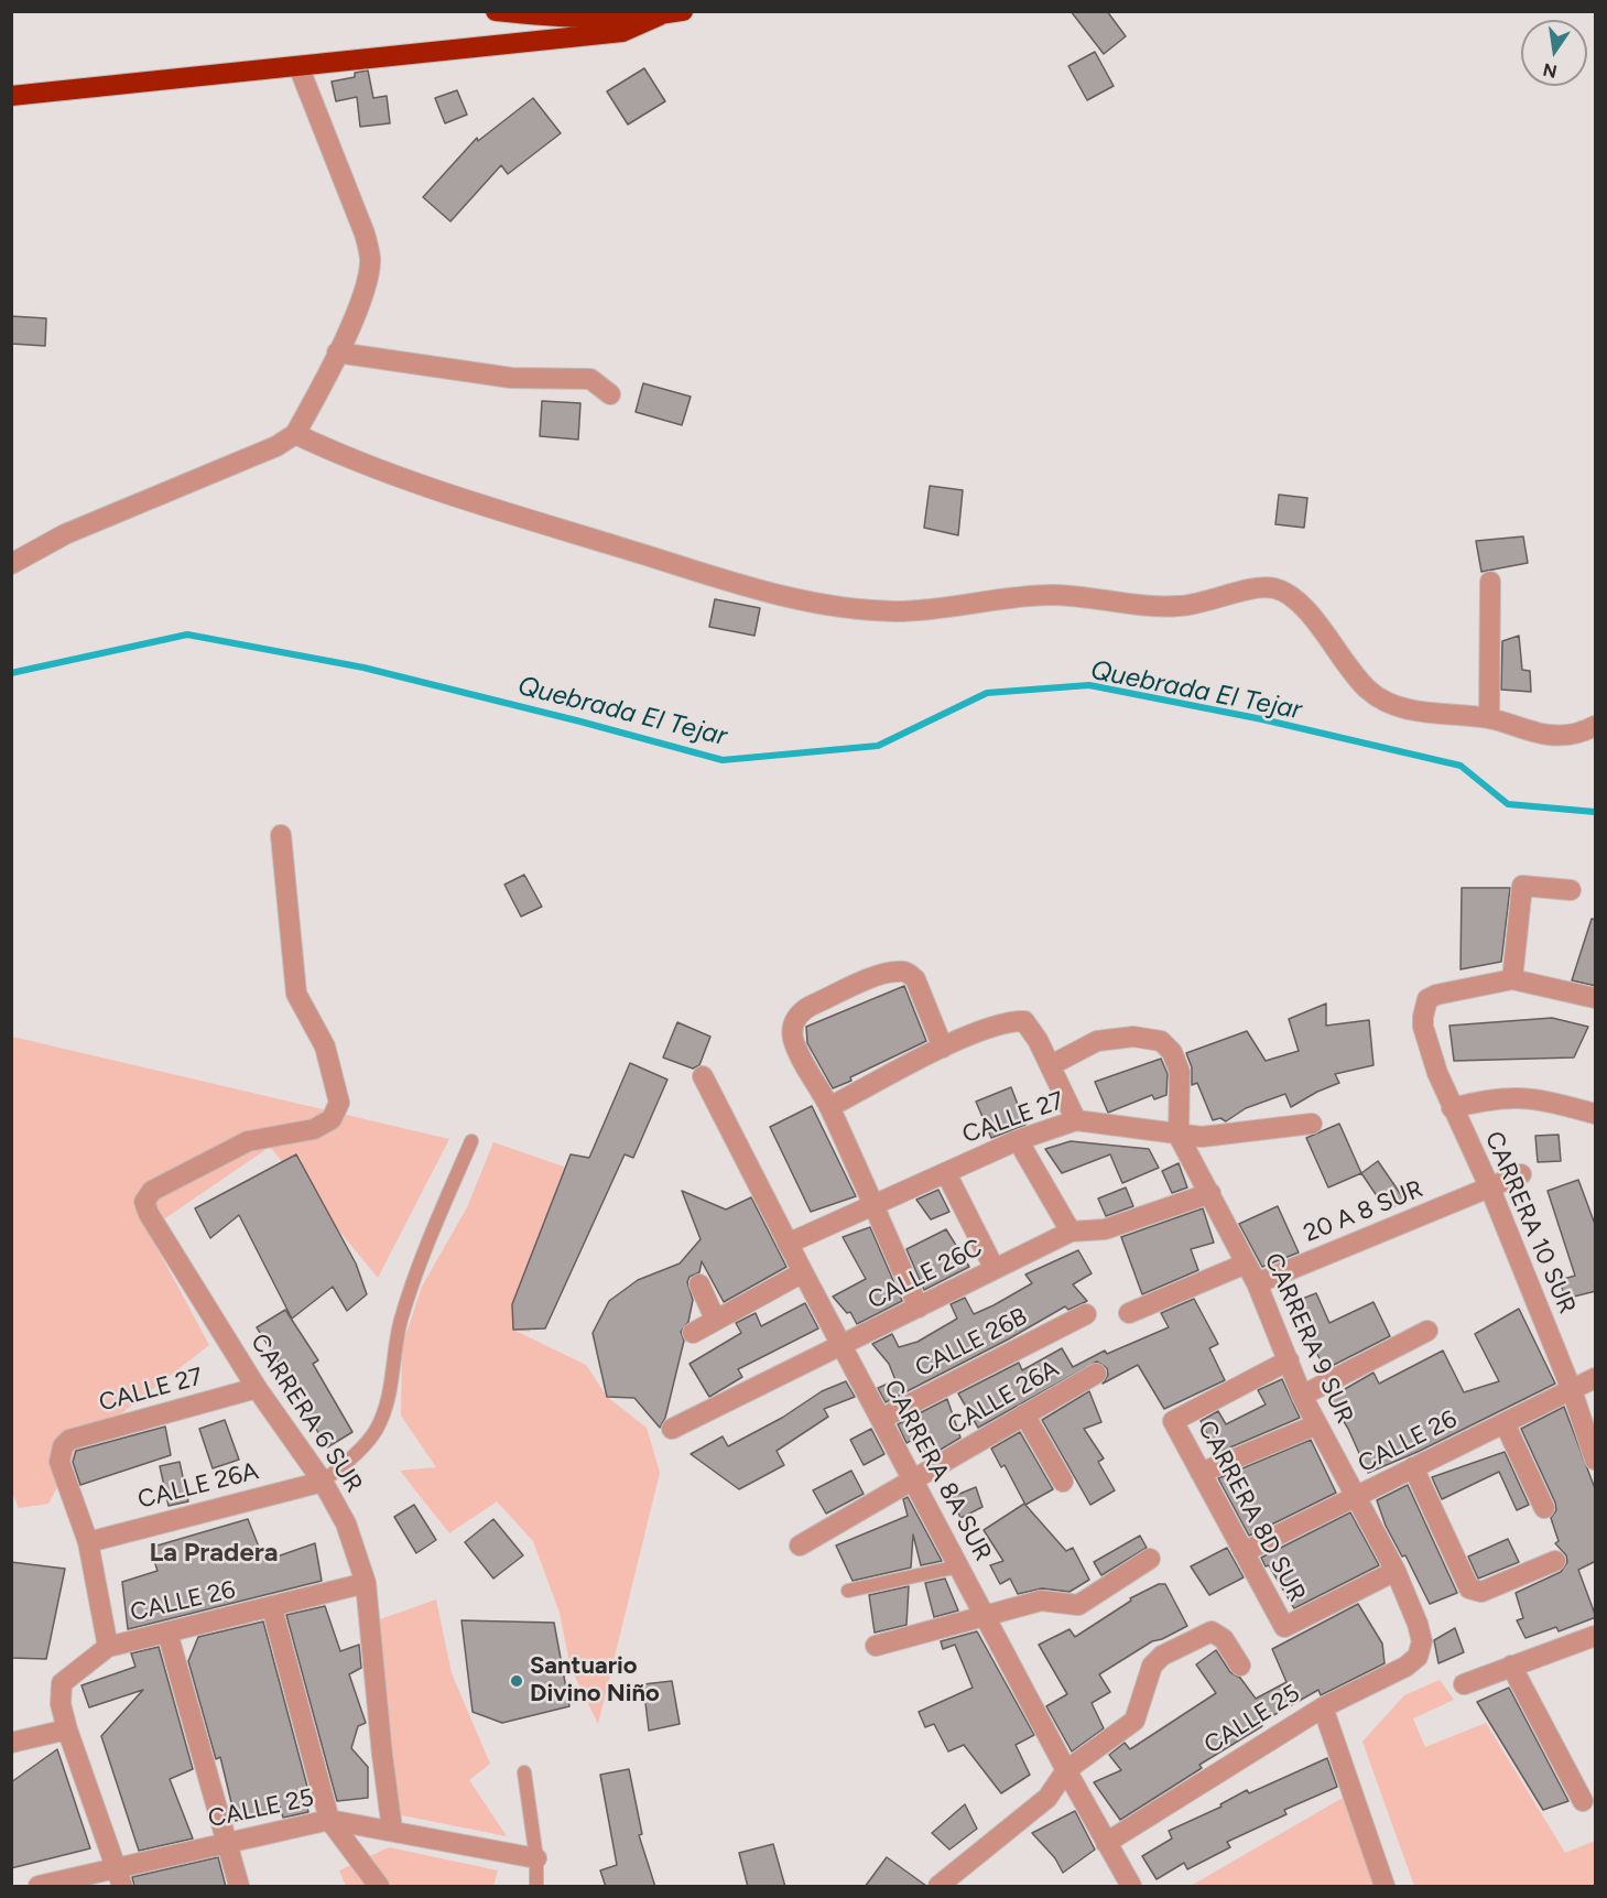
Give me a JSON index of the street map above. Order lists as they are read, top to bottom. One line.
{"streets":{"street":["CALLE 27","20 A 8 SUR","CARRERA 10 SUR","CALLE 26C","CARRERA 9 SUR","CALLE 26B","CALLE 26A","CARRERA 6 SUR","CALLE 26","CARRERA 8A SUR","CARRERA 8D SUR","CALLE 25"]},"crossings":[["CALLE 27","CARRERA 9 SUR"],["CALLE 27","CALLE 26A"],["CALLE 27","CARRERA 6 SUR"],["CALLE 27","CARRERA 8A SUR"],["20 A 8 SUR","CARRERA 10 SUR"],["20 A 8 SUR","CARRERA 9 SUR"],["CARRERA 10 SUR","CALLE 26"],["CALLE 26C","CARRERA 9 SUR"],["CALLE 26C","CARRERA 8A SUR"],["CARRERA 9 SUR","CALLE 26"],["CARRERA 9 SUR","CARRERA 8D SUR"],["CARRERA 9 SUR","CALLE 25"],["CALLE 26B","CARRERA 8A SUR"],["CALLE 26A","CARRERA 6 SUR"],["CALLE 26A","CARRERA 8A SUR"],["CARRERA 6 SUR","CALLE 26"],["CARRERA 6 SUR","CALLE 25"],["CALLE 26","CARRERA 8D SUR"],["CARRERA 8A SUR","CALLE 25"]],"districts":["La Pradera"],"water":["Quebrada El Tejar"],"places":["Santuario Divino Niño"],"north":"bottom"}
